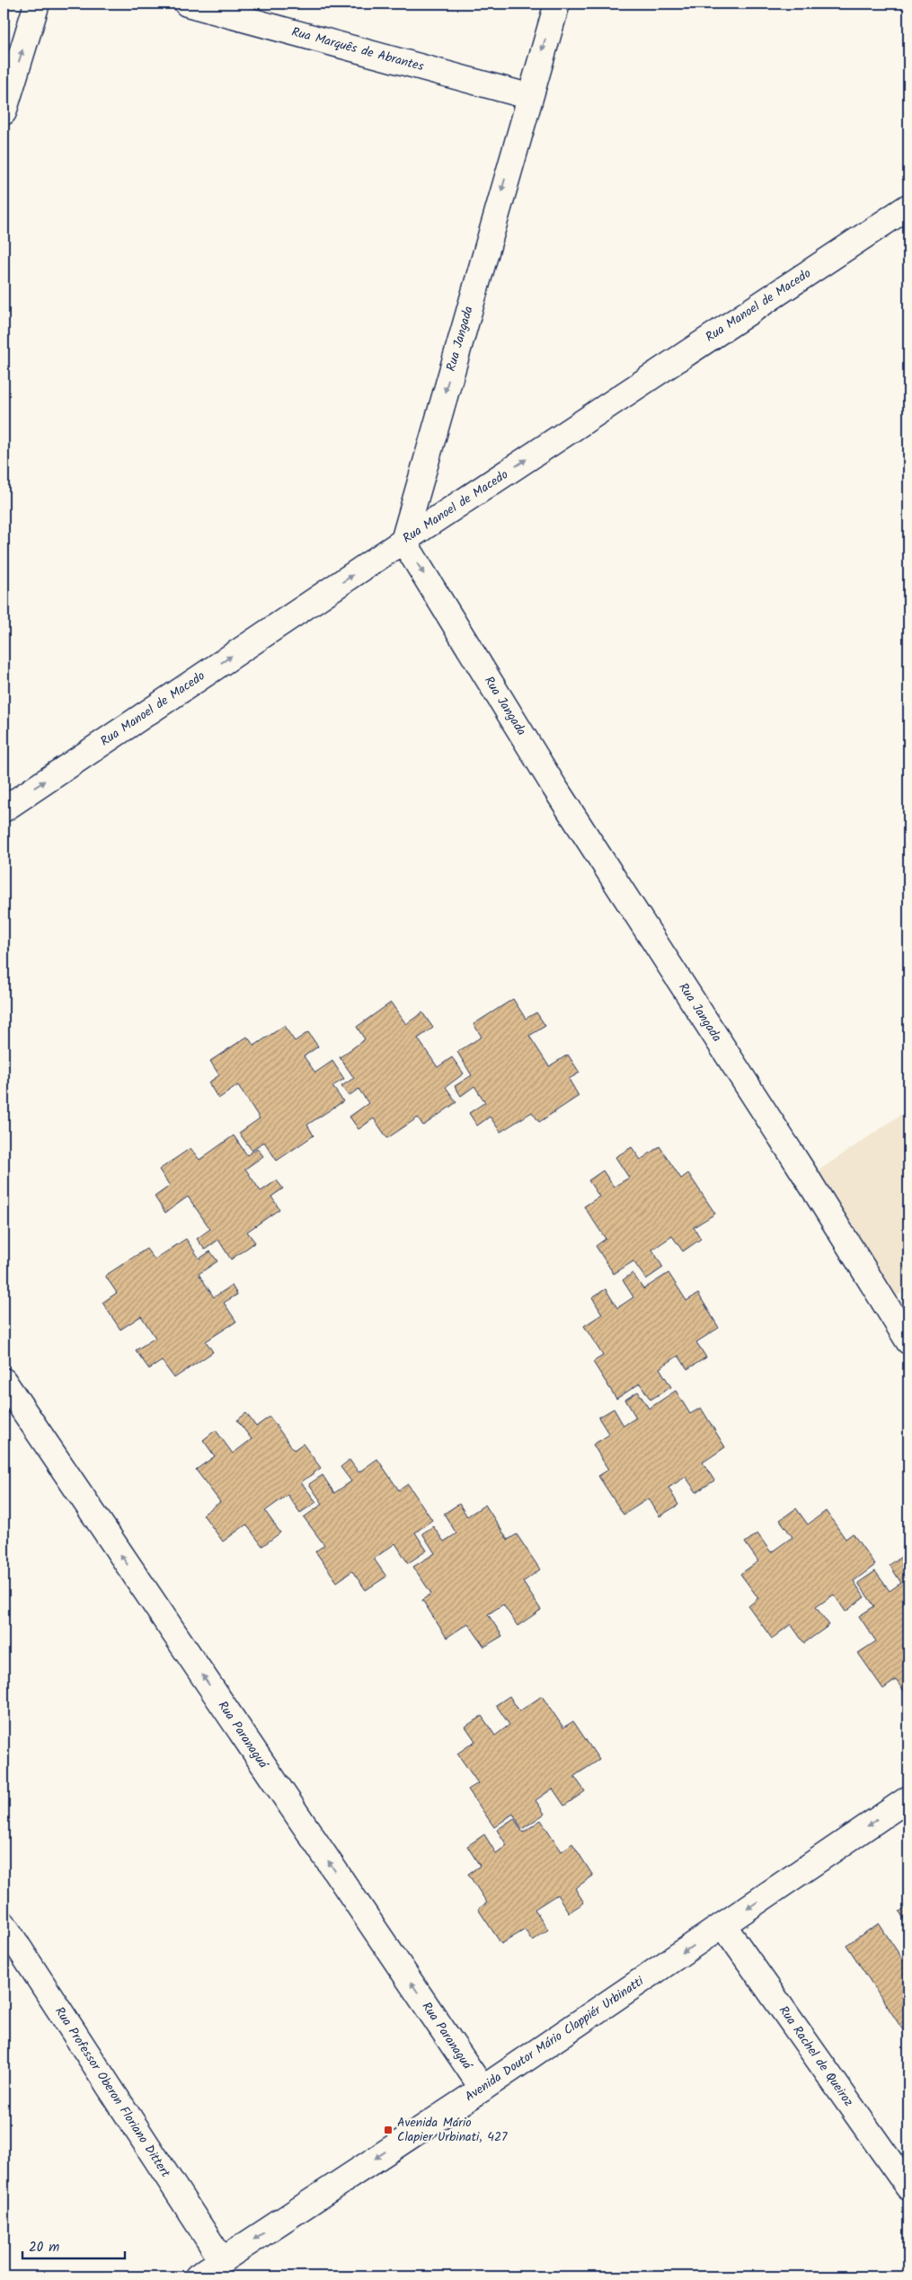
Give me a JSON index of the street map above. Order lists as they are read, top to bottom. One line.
{"streets":{"street":["Rua Marquês de Abrantes","Rua Manoel de Macedo","Rua Jangada","Rua Paranaguá","Avenida Doutor Mário Clappiér Urbinatti","Rua Rachel de Queiroz","Rua Professor Oberon Floriano Dittert"]},"crossings":[["Rua Marquês de Abrantes","Rua Jangada"],["Rua Manoel de Macedo","Rua Jangada"],["Rua Paranaguá","Avenida Doutor Mário Clappiér Urbinatti"],["Avenida Doutor Mário Clappiér Urbinatti","Rua Rachel de Queiroz"],["Avenida Doutor Mário Clappiér Urbinatti","Rua Professor Oberon Floriano Dittert"]],"one_way":["Rua Manoel de Macedo","Rua Jangada","Rua Paranaguá","Avenida Doutor Mário Clappiér Urbinatti"],"places":{"transit":["Avenida Mário Clapier Urbinati, 427"]},"scale_bar":"20 m"}
